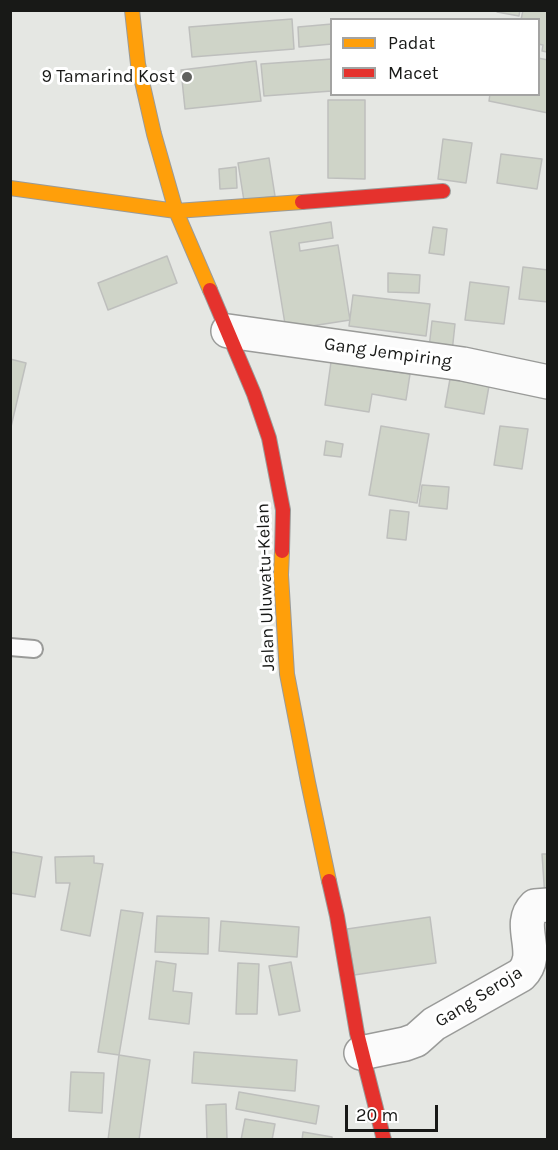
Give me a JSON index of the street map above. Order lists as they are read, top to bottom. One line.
{"streets":{"street":["Gang Jempiring","Jalan Uluwatu-Kelan","Gang Seroja"]},"crossings":[["Gang Jempiring","Jalan Uluwatu-Kelan"],["Jalan Uluwatu-Kelan","Gang Seroja"]],"places":["9 Tamarind Kost"],"legend":["Padat","Macet"],"scale_bar":"20 m"}
